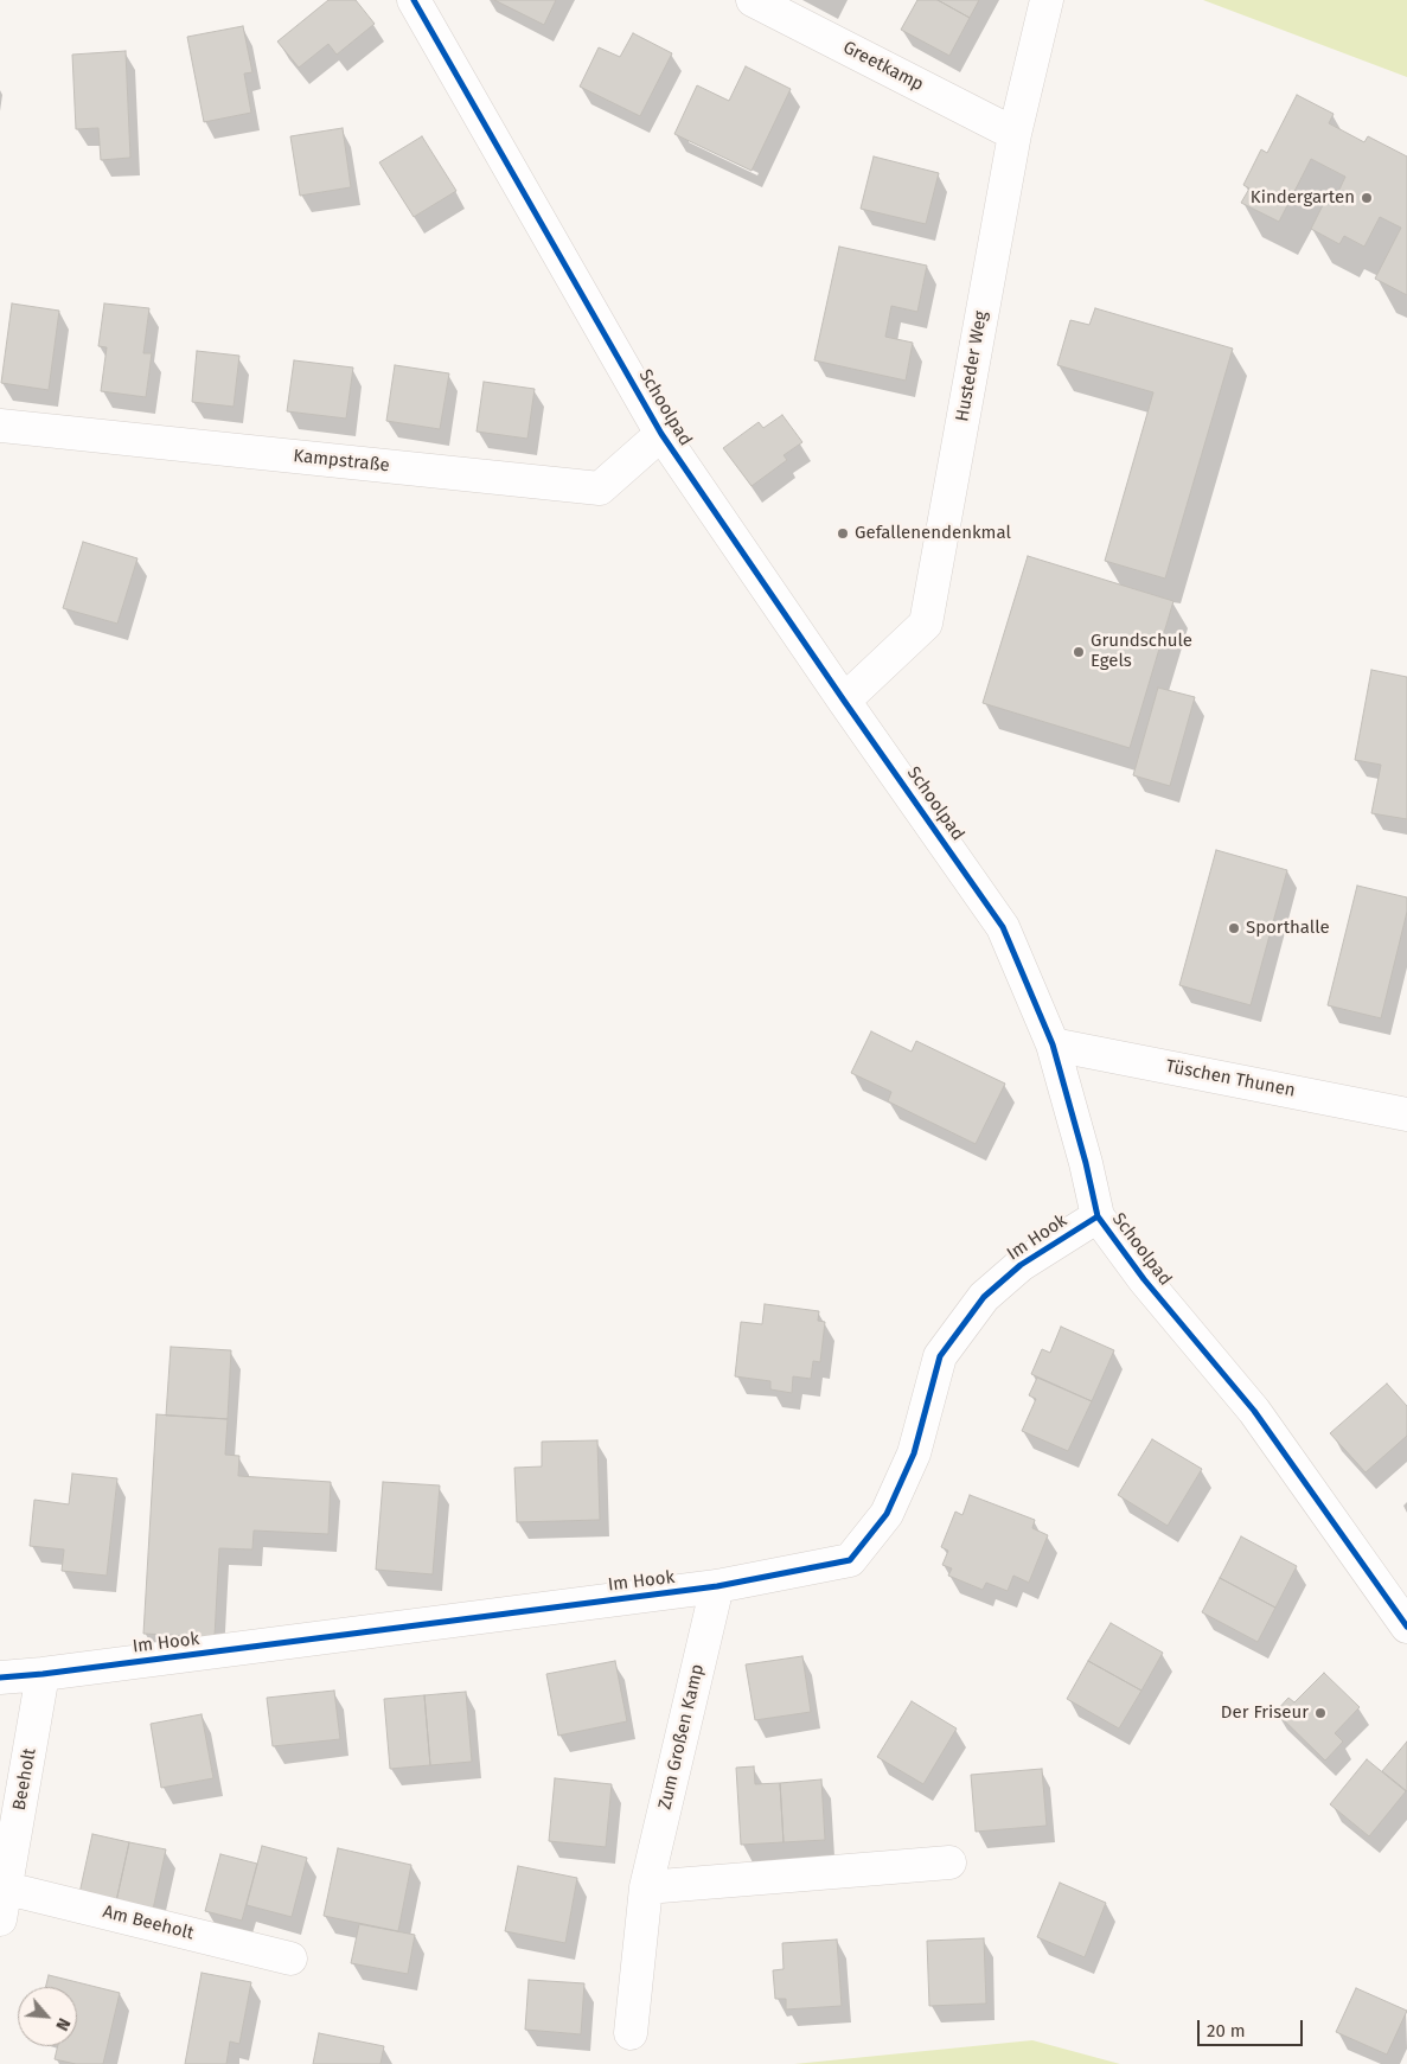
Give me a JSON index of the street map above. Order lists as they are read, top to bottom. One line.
{"streets":{"street":["Greetkamp","Husteder Weg","Schoolpad","Kampstraße","Tüschen Thunen","Im Hook","Zum Großen Kamp","Beeholt","Am Beeholt"]},"crossings":[["Greetkamp","Husteder Weg"],["Husteder Weg","Schoolpad"],["Schoolpad","Kampstraße"],["Schoolpad","Tüschen Thunen"],["Schoolpad","Im Hook"],["Im Hook","Zum Großen Kamp"],["Im Hook","Beeholt"],["Beeholt","Am Beeholt"]],"places":["Kindergarten","Gefallenendenkmal","Grundschule Egels","Sporthalle","Der Friseur"],"scale_bar":"20 m","north":"bottom right"}
